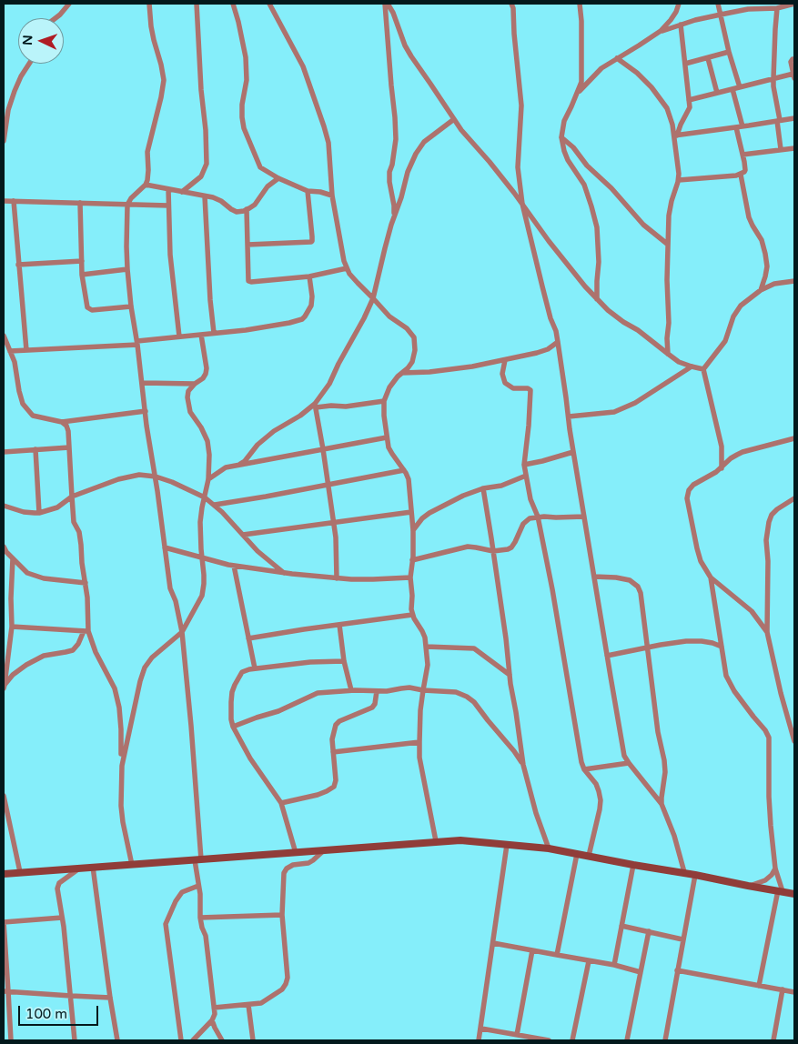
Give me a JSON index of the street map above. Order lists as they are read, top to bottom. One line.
{"scale_bar":"100 m","north":"left"}
